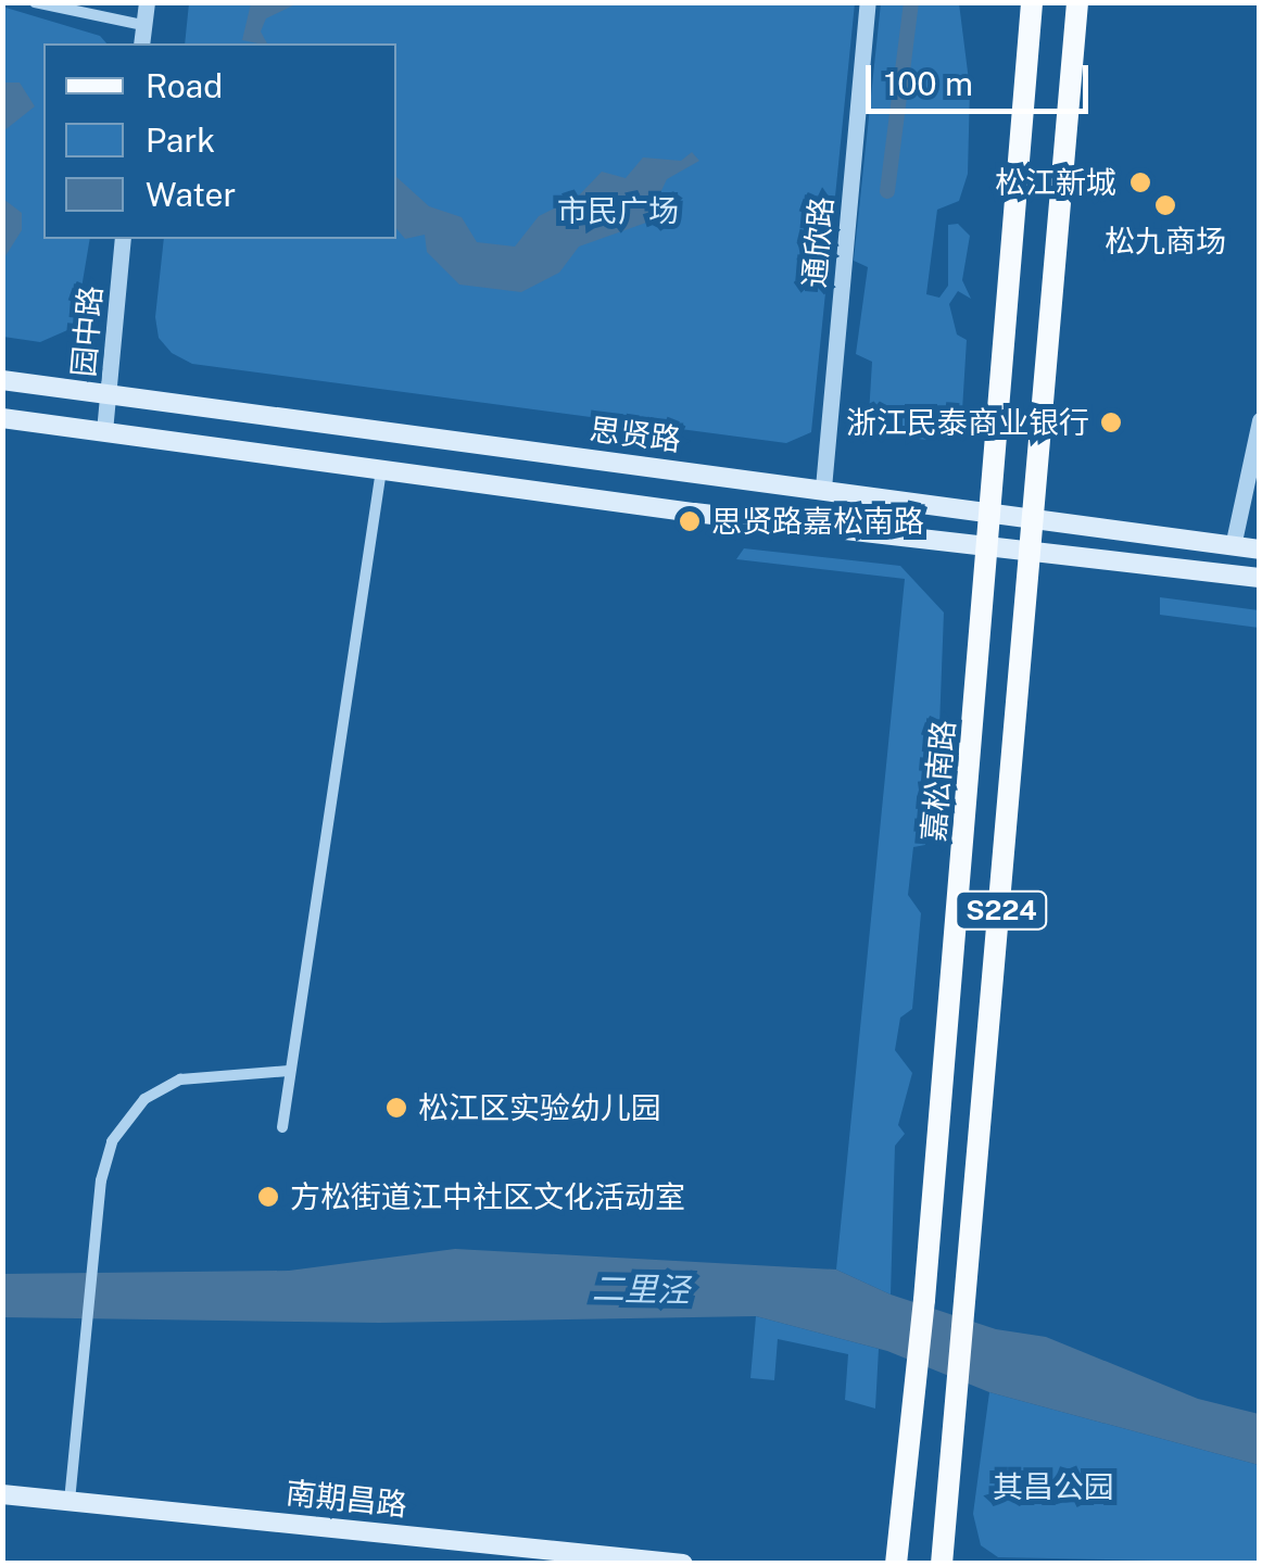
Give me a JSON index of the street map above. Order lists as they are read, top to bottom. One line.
{"streets":{"main road":["思贤路","嘉松南路","S224","南期昌路"],"street":["通欣路","园中路"]},"crossings":[["通欣路","思贤路"],["园中路","思贤路"],["思贤路","嘉松南路"],["思贤路","S224"]],"water":["二里泾"],"parks":["市民广场","其昌公园"],"places":["松江新城","松九商场","浙江民泰商业银行","思贤路嘉松南路","松江区实验幼儿园","方松街道江中社区文化活动室"],"legend":["Road","Park","Water"],"scale_bar":"100 m"}
